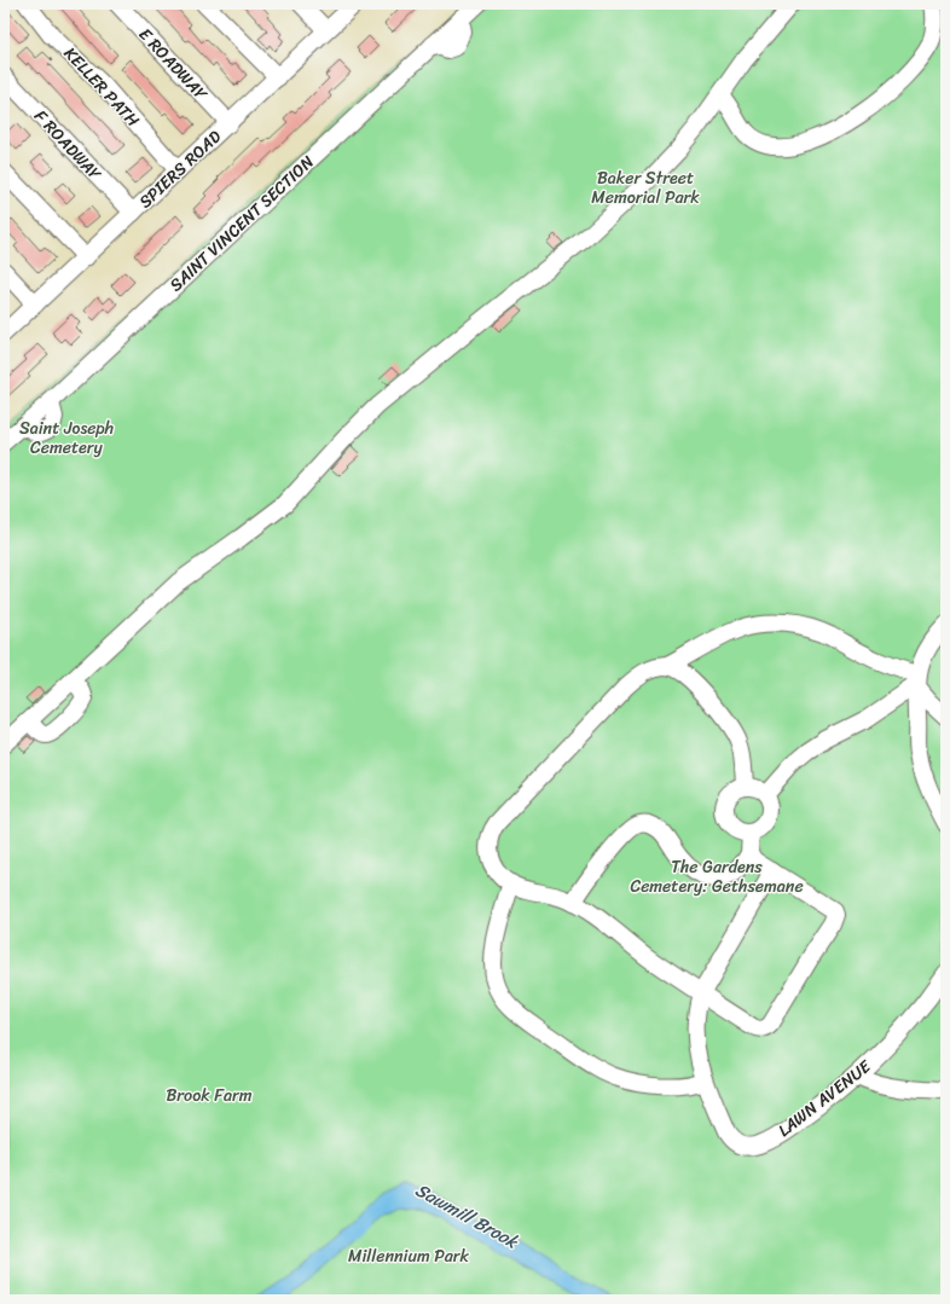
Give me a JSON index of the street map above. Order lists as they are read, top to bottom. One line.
{"streets":{"street":["E ROADWAY","KELLER PATH","F ROADWAY","SPIERS ROAD","SAINT VINCENT SECTION","LAWN AVENUE"]},"crossings":[["E ROADWAY","SPIERS ROAD"],["KELLER PATH","SPIERS ROAD"],["F ROADWAY","SPIERS ROAD"]],"water":["Sawmill Brook"],"parks":["Baker Street Memorial Park","Saint Joseph Cemetery","The Gardens Cemetery: Gethsemane","Brook Farm","Millennium Park"]}
